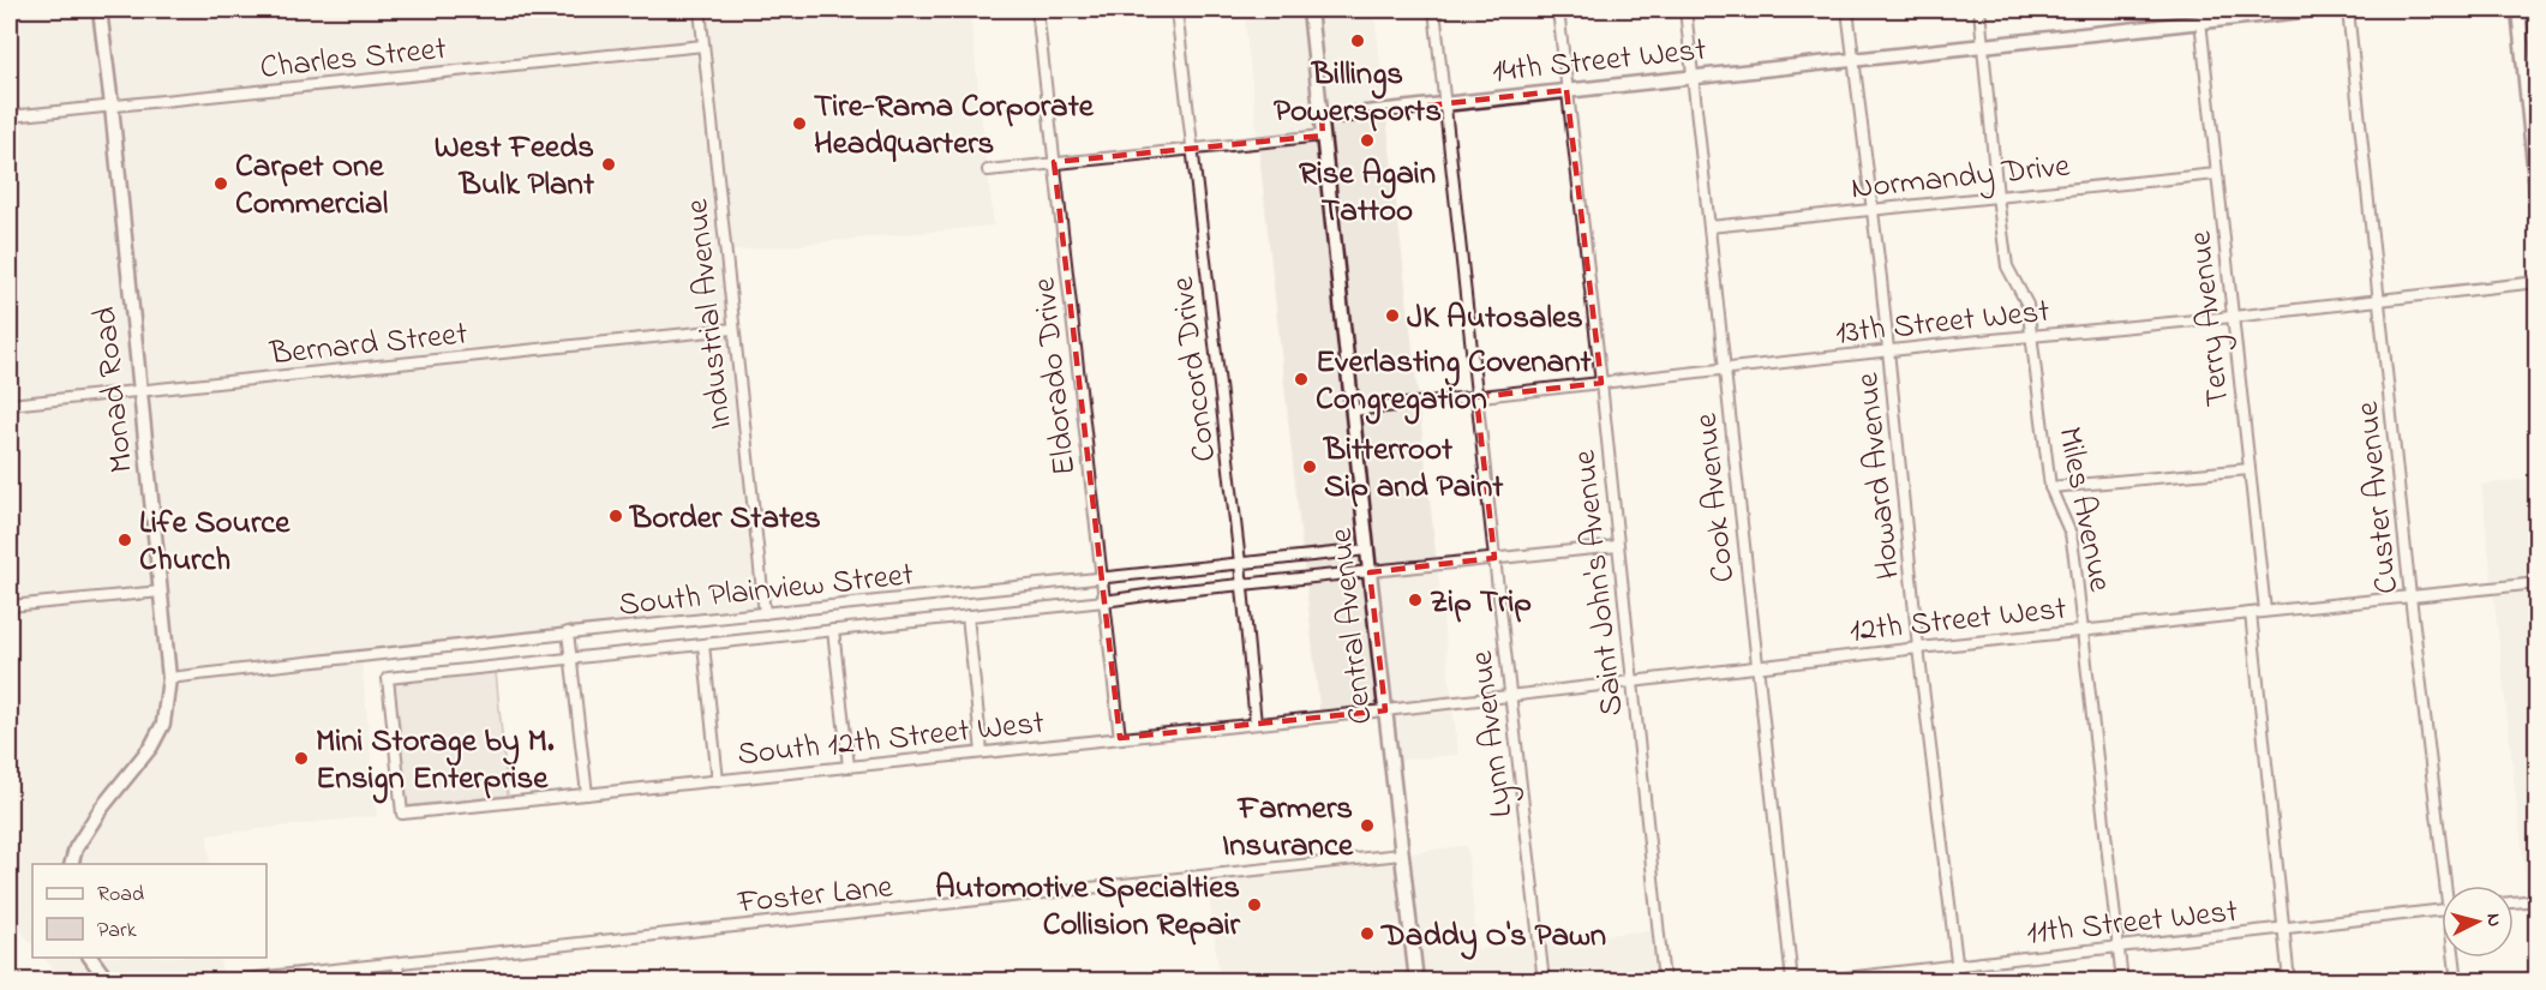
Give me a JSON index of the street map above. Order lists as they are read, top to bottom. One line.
{"streets":{"street":["Charles Street","14th Street West","Normandy Drive","Industrial Avenue","Terry Avenue","13th Street West","Bernard Street","Concord Drive","Eldorado Drive","Monad Road","Howard Avenue","Cook Avenue","Custer Avenue","Miles Avenue","Saint John's Avenue","South Plainview Street","12th Street West","Central Avenue","Lynn Avenue","South 12th Street West","Foster Lane","11th Street West"]},"crossings":[["Charles Street","Industrial Avenue"],["Charles Street","Monad Road"],["14th Street West","Terry Avenue"],["14th Street West","Howard Avenue"],["14th Street West","Cook Avenue"],["14th Street West","Miles Avenue"],["14th Street West","Saint John's Avenue"],["14th Street West","Central Avenue"],["14th Street West","Lynn Avenue"],["Normandy Drive","Terry Avenue"],["Normandy Drive","Howard Avenue"],["Normandy Drive","Cook Avenue"],["Normandy Drive","Miles Avenue"],["Industrial Avenue","Bernard Street"],["Industrial Avenue","South Plainview Street"],["Terry Avenue","13th Street West"],["Terry Avenue","12th Street West"],["13th Street West","Howard Avenue"],["13th Street West","Cook Avenue"],["13th Street West","Custer Avenue"],["13th Street West","Miles Avenue"],["13th Street West","Saint John's Avenue"],["13th Street West","Central Avenue"],["13th Street West","Lynn Avenue"],["Bernard Street","Monad Road"],["Concord Drive","South Plainview Street"],["Concord Drive","South 12th Street West"],["Eldorado Drive","South Plainview Street"],["Eldorado Drive","South 12th Street West"],["Monad Road","South Plainview Street"],["Howard Avenue","12th Street West"],["Howard Avenue","11th Street West"],["Cook Avenue","12th Street West"],["Custer Avenue","12th Street West"],["Miles Avenue","12th Street West"],["Miles Avenue","11th Street West"],["Saint John's Avenue","South Plainview Street"],["Saint John's Avenue","12th Street West"],["South Plainview Street","Central Avenue"],["South Plainview Street","Lynn Avenue"],["South Plainview Street","South 12th Street West"],["12th Street West","Central Avenue"],["12th Street West","Lynn Avenue"],["12th Street West","South 12th Street West"],["Central Avenue","South 12th Street West"],["Central Avenue","Foster Lane"]],"places":["Billings Powersports","Tire-Rama Corporate Headquarters","Rise Again Tattoo","West Feeds Bulk Plant","Carpet One Commercial","JK Autosales","Everlasting Covenant Congregation","Bitterroot Sip and Paint","Border States","Life Source Church","Zip Trip","Mini Storage by M. Ensign Enterprise","Farmers Insurance","Automotive Specialties Collision Repair","Daddy O's Pawn"],"legend":["Road","Park"],"north":"right"}
